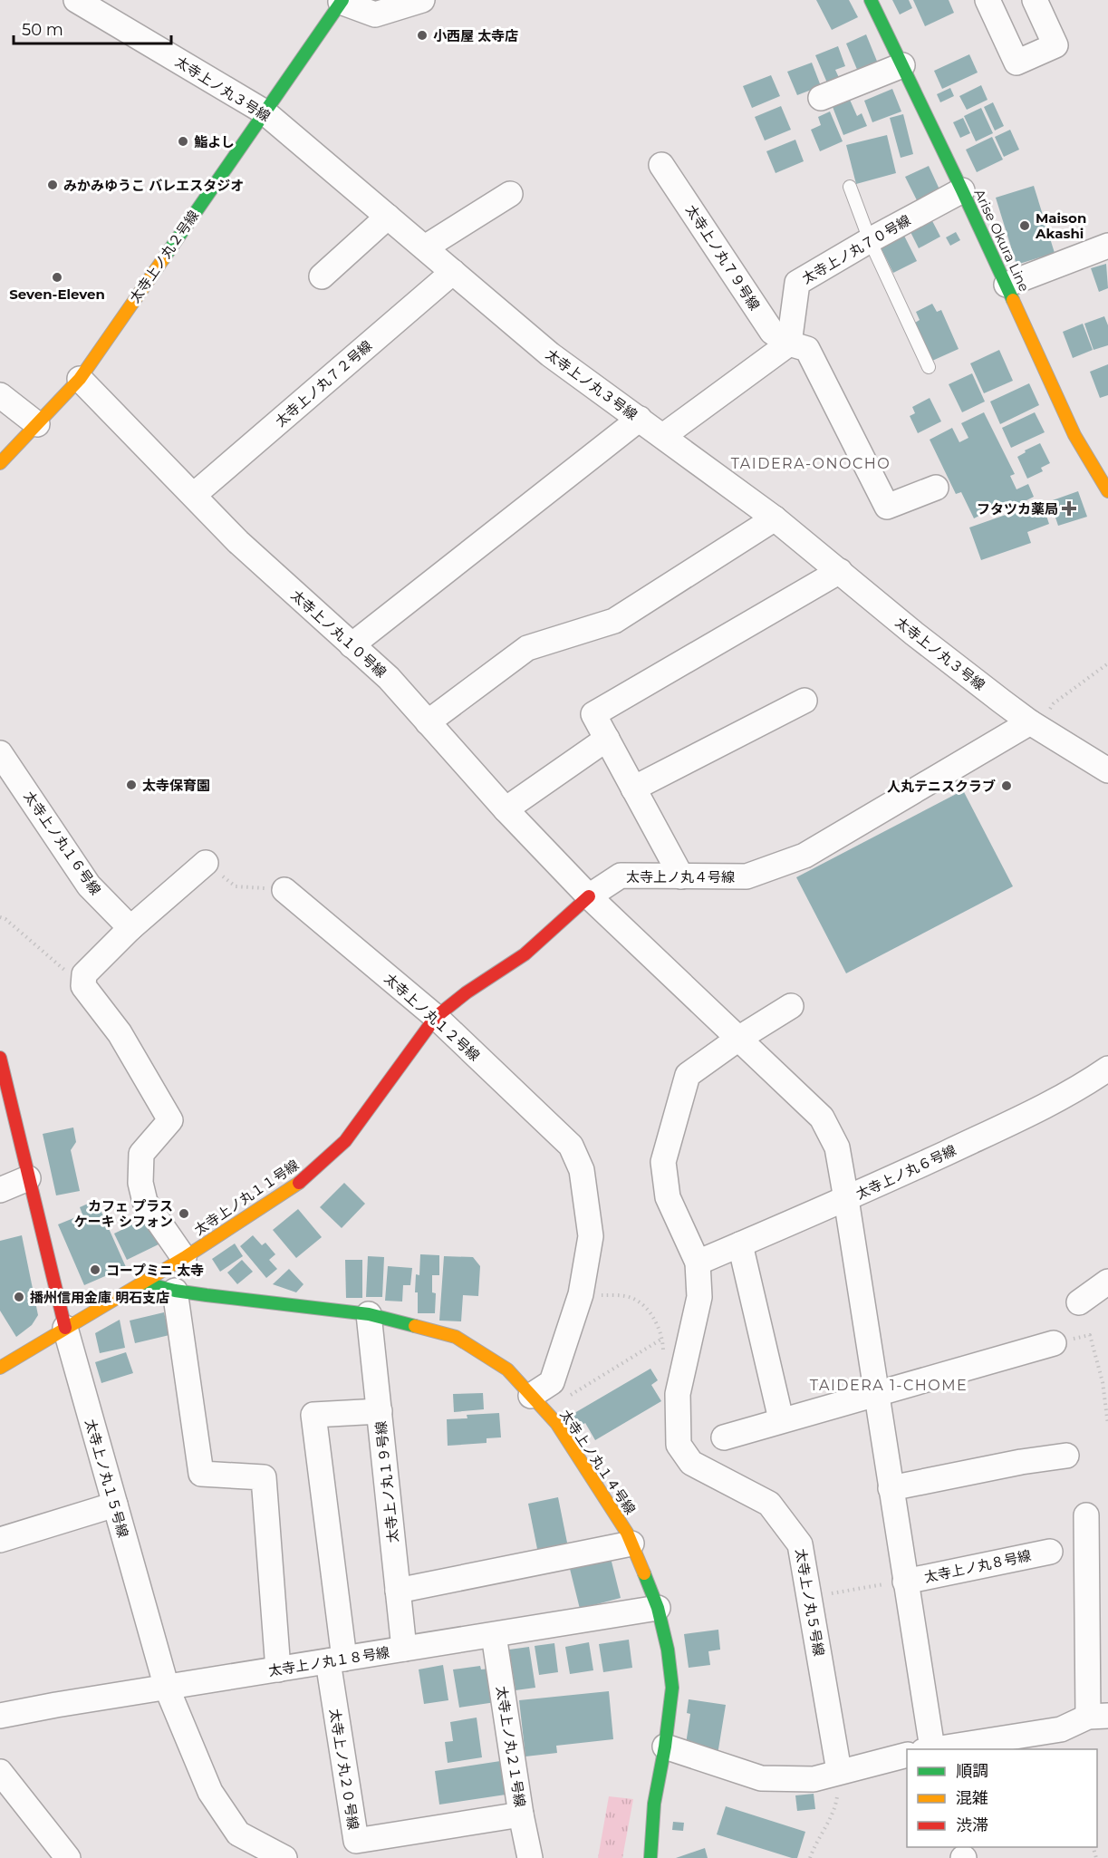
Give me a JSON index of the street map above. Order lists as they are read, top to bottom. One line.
{"streets":{"street":["太寺上ノ丸３号線","Arise Okura Line","太寺上ノ丸７０号線","太寺上ノ丸２号線","太寺上ノ丸７９号線","太寺上ノ丸７２号線","太寺上ノ丸１０号線","太寺上ノ丸１６号線","太寺上ノ丸４号線","太寺上ノ丸１２号線","太寺上ノ丸６号線","太寺上ノ丸１１号線","太寺上ノ丸１４号線","太寺上ノ丸１５号線","太寺上ノ丸１９号線","太寺上ノ丸８号線","太寺上ノ丸５号線","太寺上ノ丸１８号線","太寺上ノ丸２１号線","太寺上ノ丸２０号線"]},"crossings":[["太寺上ノ丸３号線","太寺上ノ丸２号線"],["太寺上ノ丸３号線","太寺上ノ丸７２号線"],["太寺上ノ丸３号線","太寺上ノ丸４号線"],["Arise Okura Line","太寺上ノ丸７０号線"],["太寺上ノ丸７０号線","太寺上ノ丸７９号線"],["太寺上ノ丸２号線","太寺上ノ丸１０号線"],["太寺上ノ丸７２号線","太寺上ノ丸１０号線"],["太寺上ノ丸１０号線","太寺上ノ丸４号線"],["太寺上ノ丸１０号線","太寺上ノ丸６号線"],["太寺上ノ丸１０号線","太寺上ノ丸１１号線"],["太寺上ノ丸１０号線","太寺上ノ丸８号線"],["太寺上ノ丸１０号線","太寺上ノ丸５号線"],["太寺上ノ丸４号線","太寺上ノ丸１１号線"],["太寺上ノ丸１２号線","太寺上ノ丸１１号線"],["太寺上ノ丸１２号線","太寺上ノ丸１４号線"],["太寺上ノ丸６号線","太寺上ノ丸５号線"],["太寺上ノ丸１１号線","太寺上ノ丸１４号線"],["太寺上ノ丸１１号線","太寺上ノ丸１５号線"],["太寺上ノ丸１４号線","太寺上ノ丸１９号線"],["太寺上ノ丸１４号線","太寺上ノ丸１８号線"],["太寺上ノ丸１５号線","太寺上ノ丸１８号線"],["太寺上ノ丸１９号線","太寺上ノ丸１８号線"],["太寺上ノ丸１８号線","太寺上ノ丸２１号線"],["太寺上ノ丸１８号線","太寺上ノ丸２０号線"],["太寺上ノ丸２１号線","太寺上ノ丸２０号線"]],"districts":["TAIDERA-ONOCHO","TAIDERA 1-CHOME"],"places":{"other":["小西屋 太寺店","鮨よし","みかみゆうこ バレエスタジオ","Maison Akashi","Seven-Eleven","太寺保育園","人丸テニスクラブ","カフェ プラス ケーキ シフォン","コープミニ 太寺","播州信用金庫 明石支店"],"health":["フタツカ薬局"]},"legend":["順調","混雑","渋滞"],"scale_bar":"50 m"}
